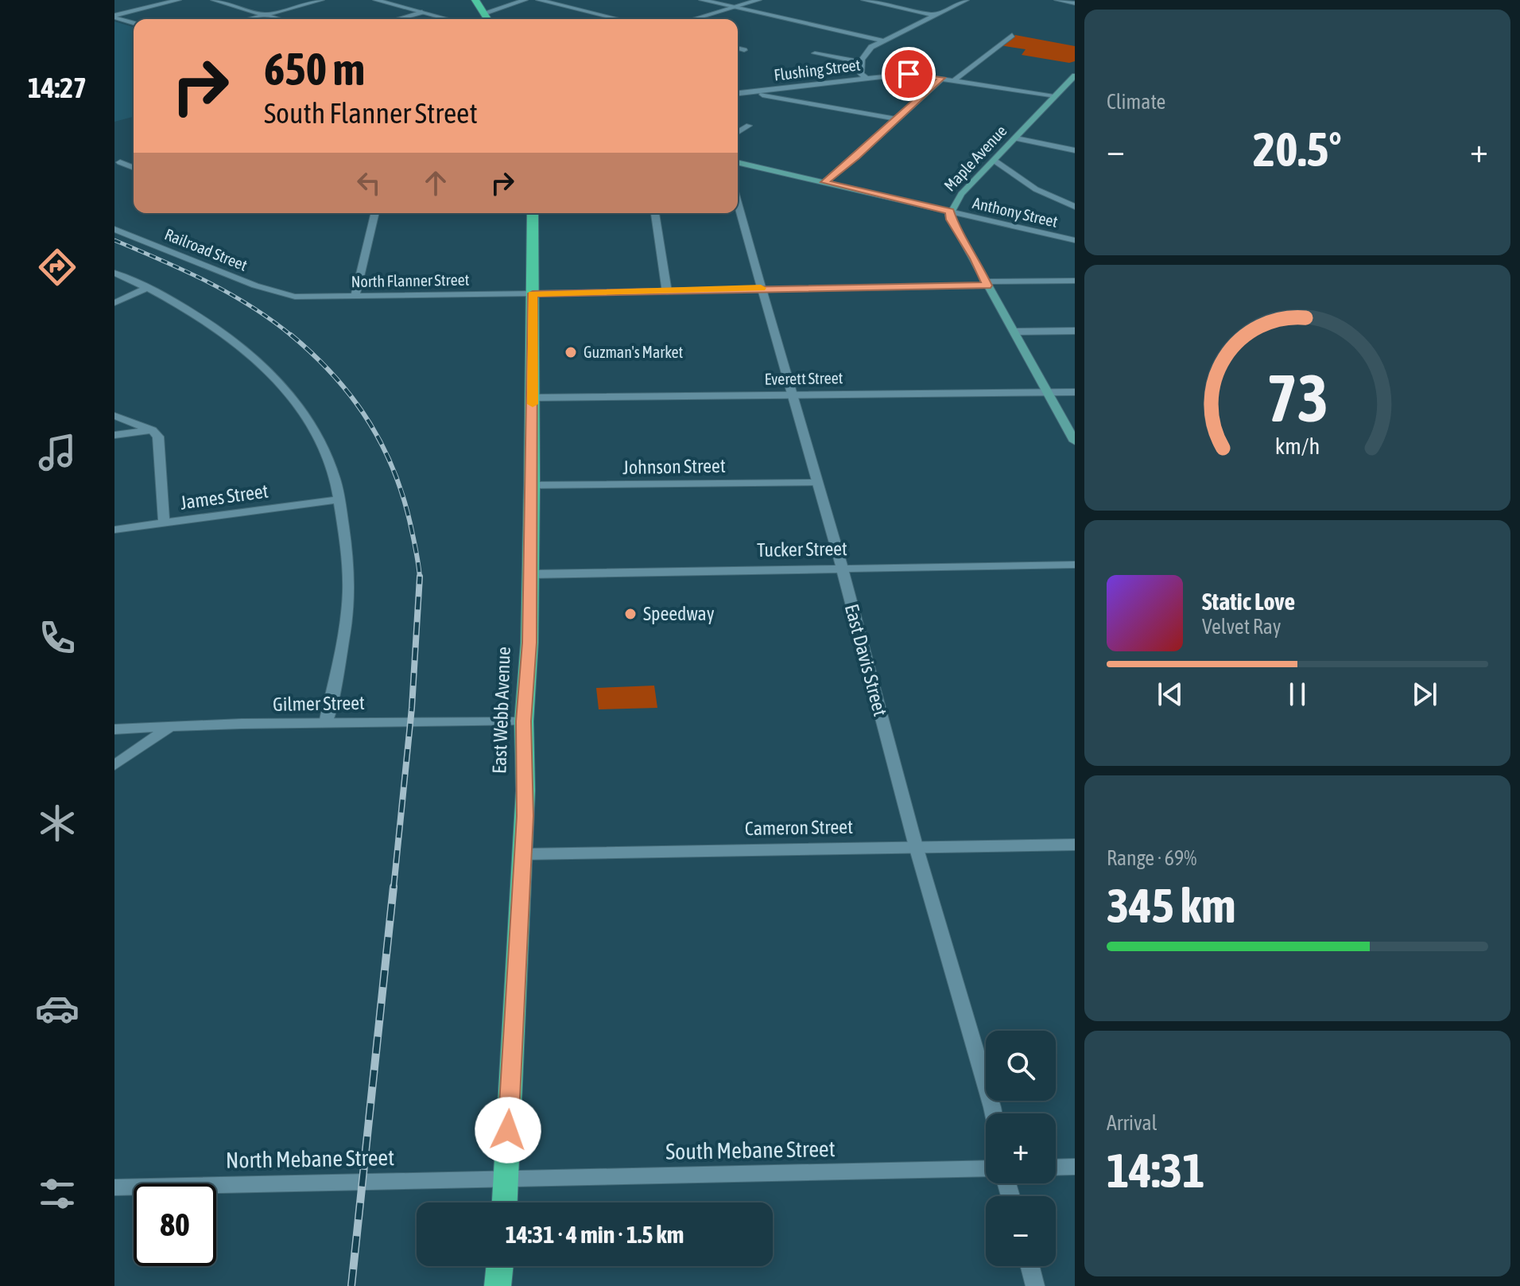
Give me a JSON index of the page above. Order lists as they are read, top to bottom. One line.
{"streets":{"highway":["East Webb Avenue"],"main road":["Maple Avenue"],"street":["Flushing Street","Anthony Street","Railroad Street","North Flanner Street","Everett Street","Johnson Street","James Street","Tucker Street","East Davis Street","Gilmer Street","Cameron Street","South Mebane Street","North Mebane Street"]},"crossings":[["Flushing Street","Maple Avenue"],["Maple Avenue","Anthony Street"],["Maple Avenue","North Flanner Street"],["Maple Avenue","Everett Street"],["Railroad Street","North Flanner Street"],["North Flanner Street","East Davis Street"],["North Flanner Street","East Webb Avenue"],["Everett Street","East Davis Street"],["Everett Street","East Webb Avenue"],["Johnson Street","East Davis Street"],["Johnson Street","East Webb Avenue"],["Tucker Street","East Davis Street"],["Tucker Street","East Webb Avenue"],["East Davis Street","Cameron Street"],["Gilmer Street","East Webb Avenue"],["East Webb Avenue","Cameron Street"],["East Webb Avenue","South Mebane Street"],["East Webb Avenue","North Mebane Street"],["South Mebane Street","North Mebane Street"]],"places":["Guzman's Market","Speedway"],"page":{"tabs":"14:27","tile":["Climate",["Range · 69%","345 km"],["Arrival","14:31"]],"turn":["650 m","South Flanner Street"],"heat":["−","20.5°","+"],"song":["Static Love","Velvet Ray"],"map_buttons":["+","−"],"limit":"80","trip":"14:31 · 4 min · 1.5 km","gauge":["73","km/h"]}}
